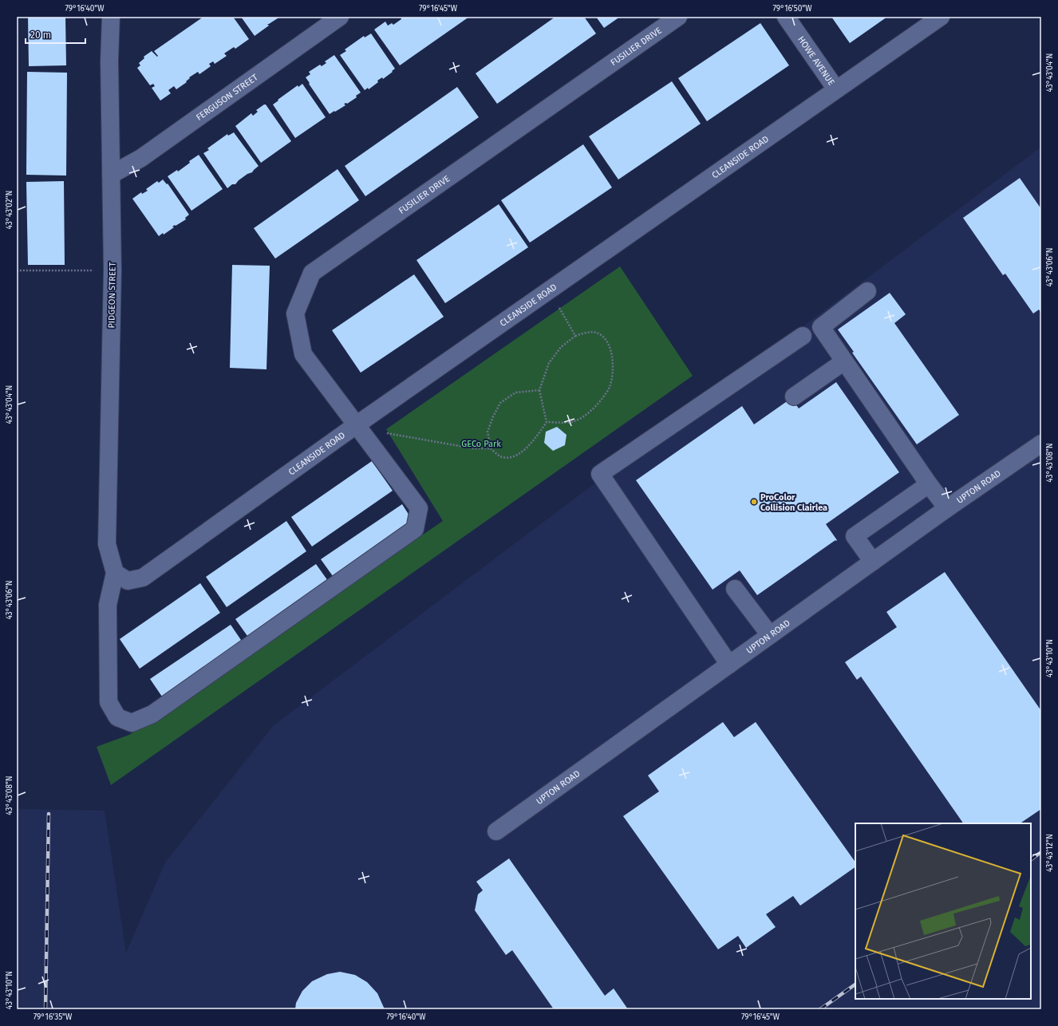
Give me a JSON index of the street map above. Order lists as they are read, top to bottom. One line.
{"streets":{"street":["FUSILIER DRIVE","HOWE AVENUE","FERGUSON STREET","CLEANSIDE ROAD","PIDGEON STREET","UPTON ROAD"]},"crossings":[["FUSILIER DRIVE","CLEANSIDE ROAD"],["FUSILIER DRIVE","PIDGEON STREET"],["HOWE AVENUE","CLEANSIDE ROAD"],["FERGUSON STREET","PIDGEON STREET"],["CLEANSIDE ROAD","PIDGEON STREET"]],"parks":["GECo Park"],"places":["ProColor Collision Clairlea"],"scale_bar":"20 m","coordinates":["79°16'40\"W","79°16'45\"W","79°16'50\"W","43°43'04\"N","43°43'02\"N","43°43'06\"N","43°43'08\"N","43°43'10\"N","43°43'12\"N","79°16'35\"W"]}
